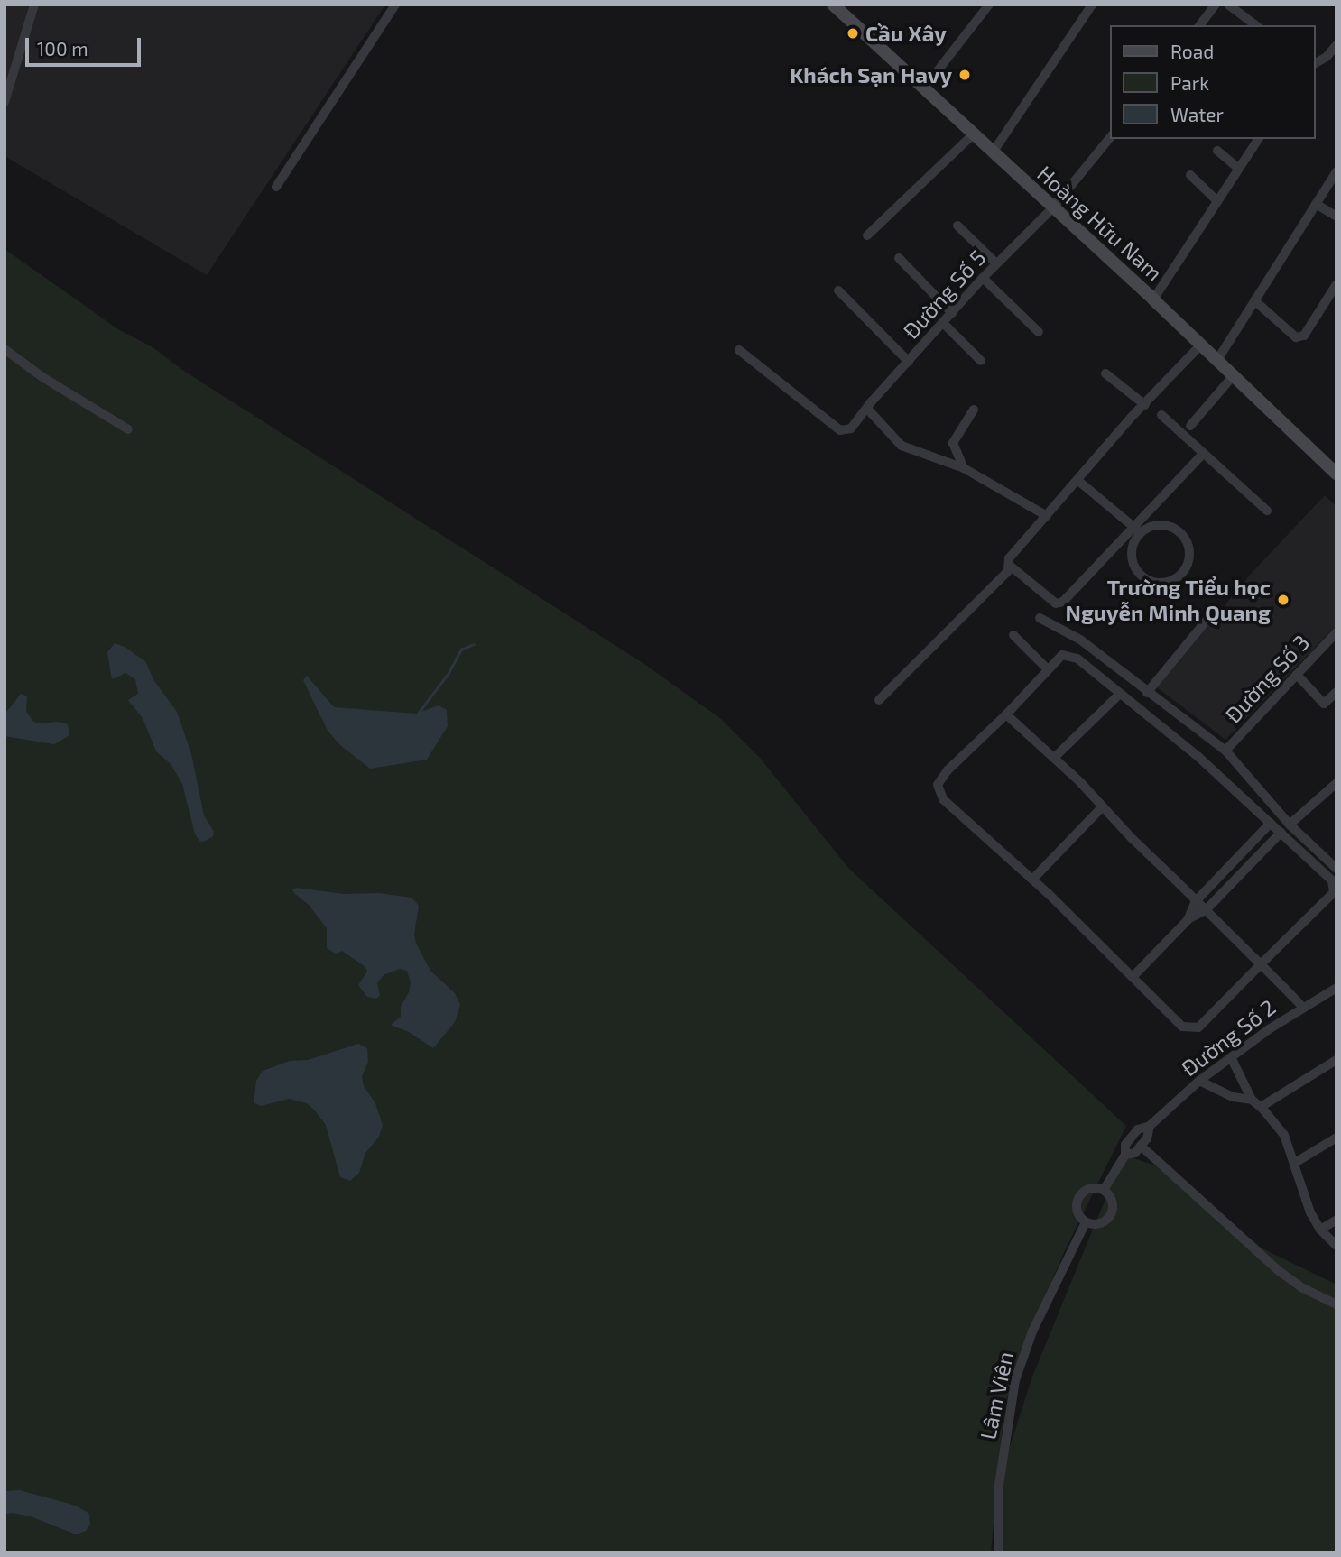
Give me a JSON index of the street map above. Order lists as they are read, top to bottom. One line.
{"streets":{"main road":["Hoàng Hữu Nam"],"street":["Đường Số 5","Đường Số 3","Đường Số 2","Lâm Viên"]},"crossings":[["Hoàng Hữu Nam","Đường Số 5"]],"places":["Cầu Xây","Khách Sạn Havy","Trường Tiểu học Nguyễn Minh Quang"],"legend":["Road","Park","Water"],"scale_bar":"100 m"}
